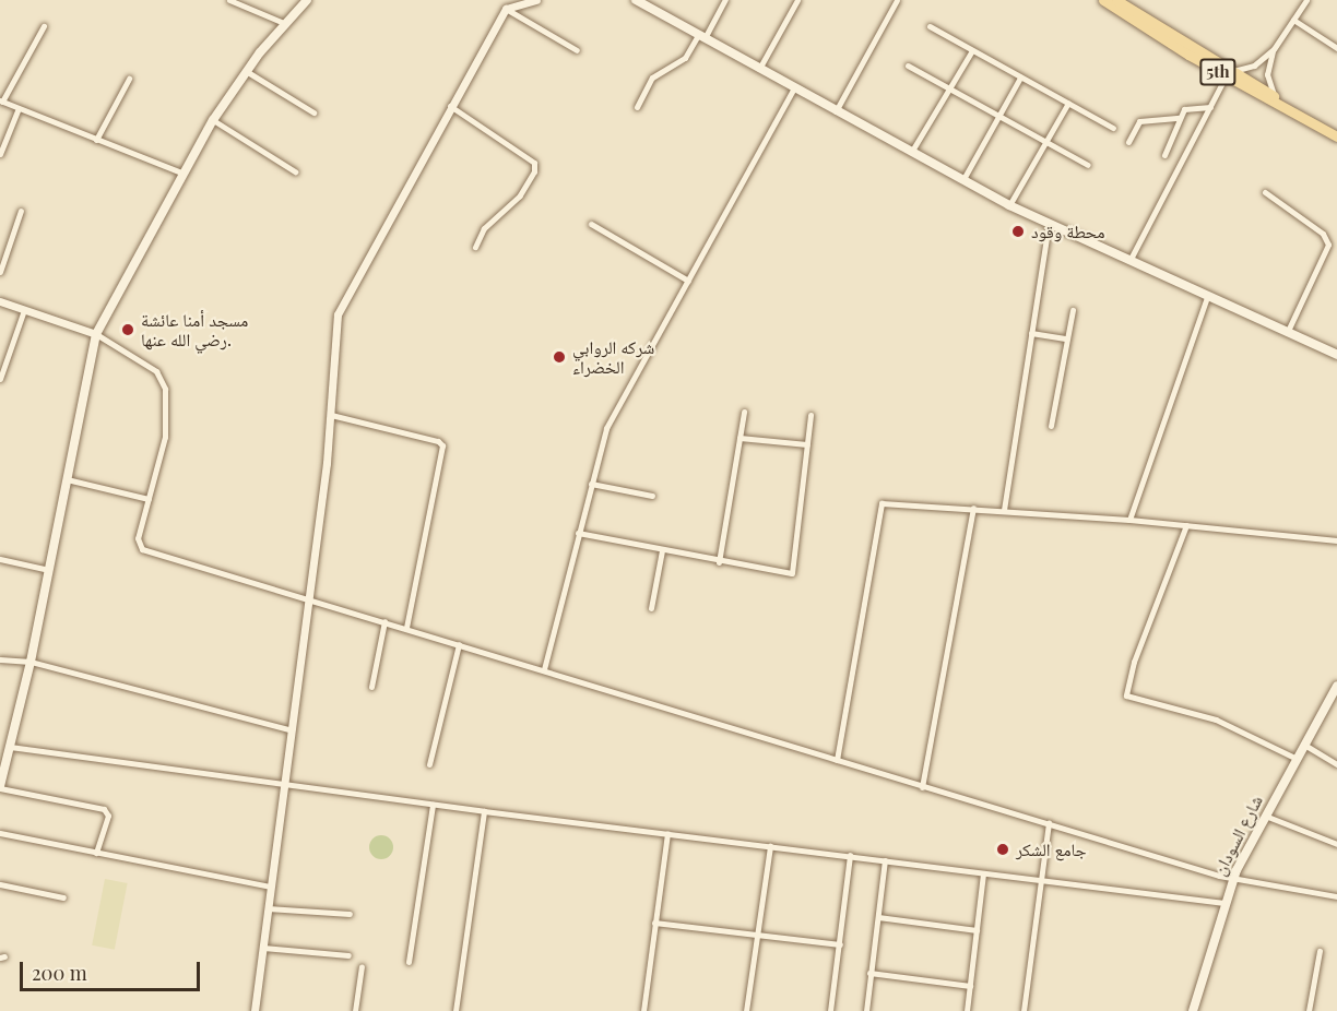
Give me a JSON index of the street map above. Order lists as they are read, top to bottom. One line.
{"streets":{"main road":["5th","شارع السودان"]},"places":["محطة وقود","مسجد أمنا عائشة رضي الله عنها.","شركه الروابي الخضراء","جامع الشكر"],"scale_bar":"200 m"}
